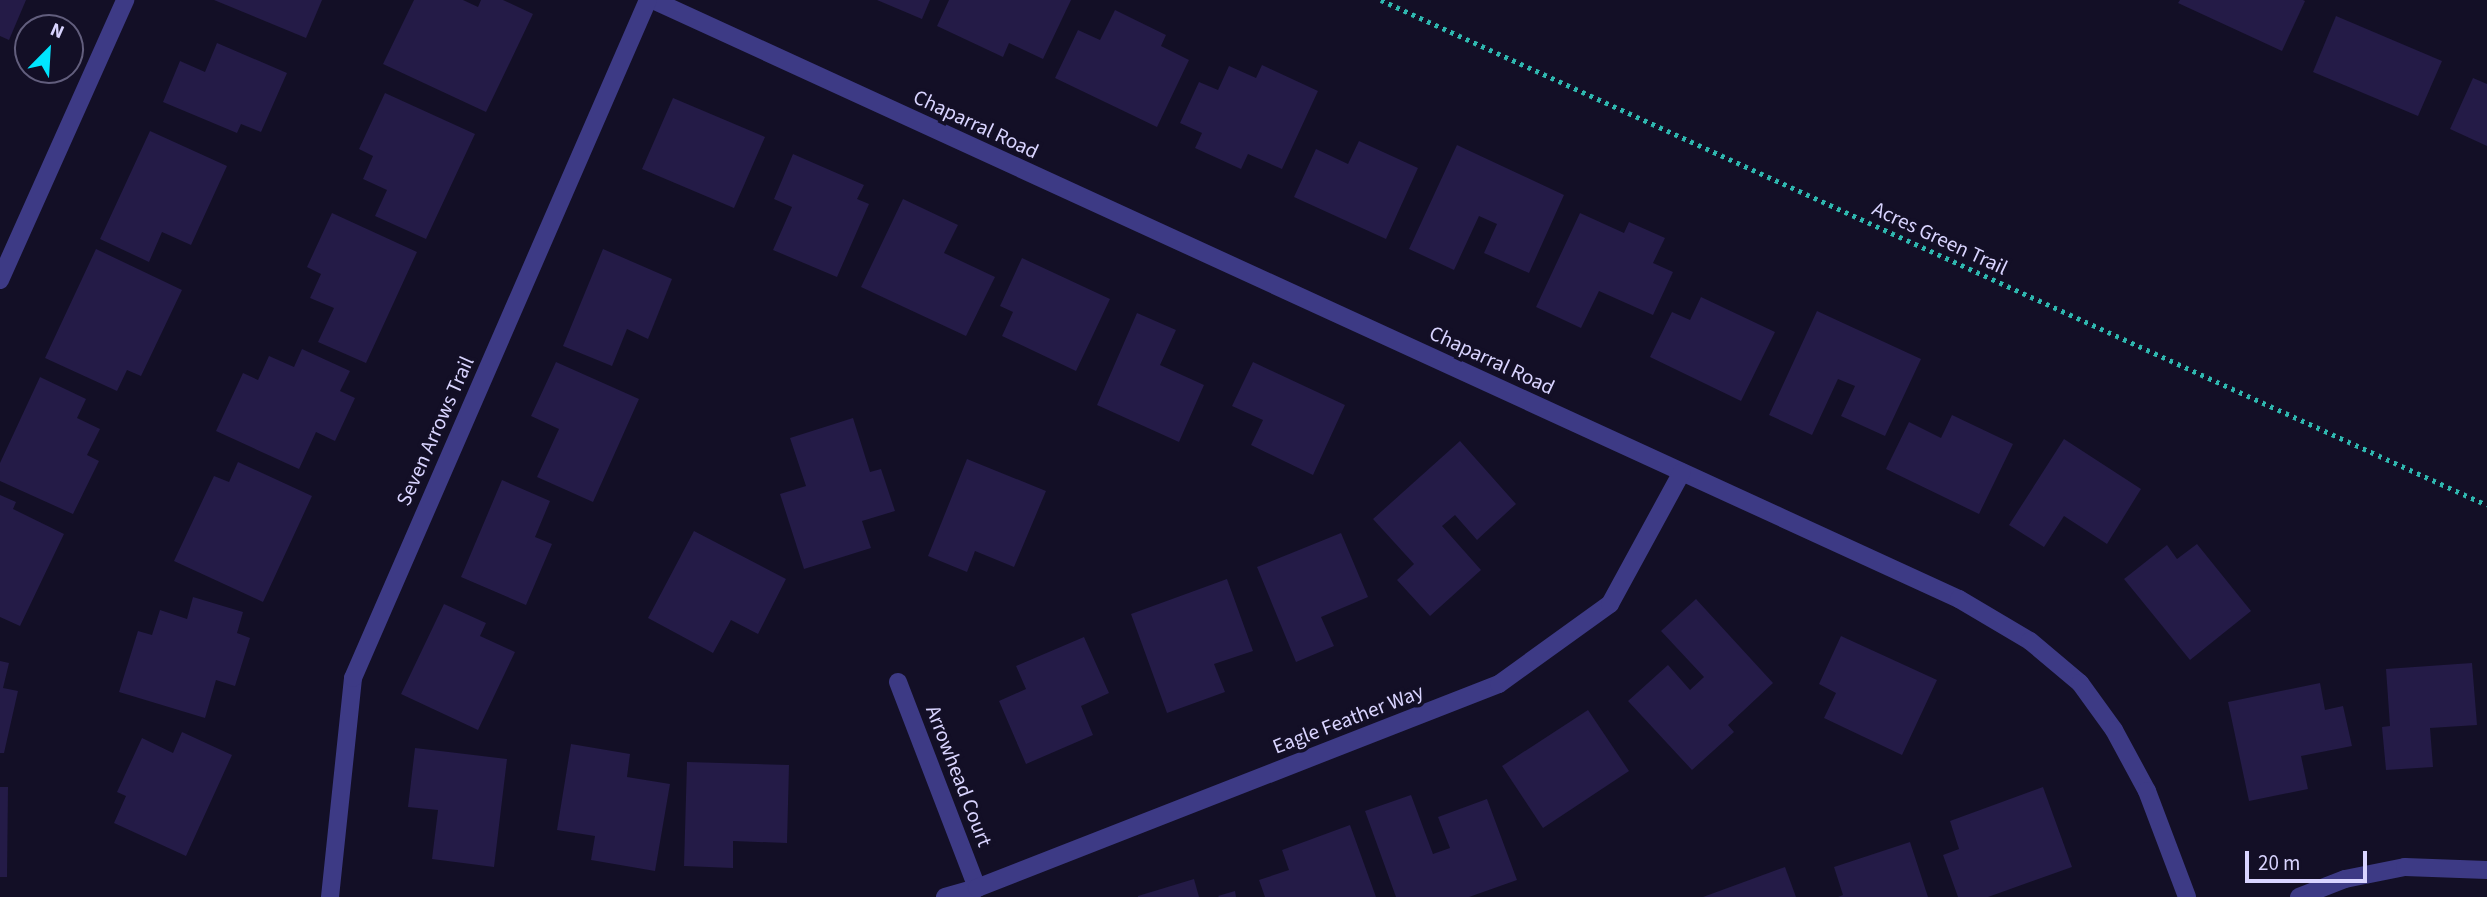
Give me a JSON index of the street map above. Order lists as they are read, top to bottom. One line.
{"streets":{"street":["Chaparral Road","Seven Arrows Trail","Eagle Feather Way","Arrowhead Court"],"path":["Acres Green Trail"]},"crossings":[["Chaparral Road","Seven Arrows Trail"],["Chaparral Road","Eagle Feather Way"],["Eagle Feather Way","Arrowhead Court"]],"scale_bar":"20 m","north":"top right"}
